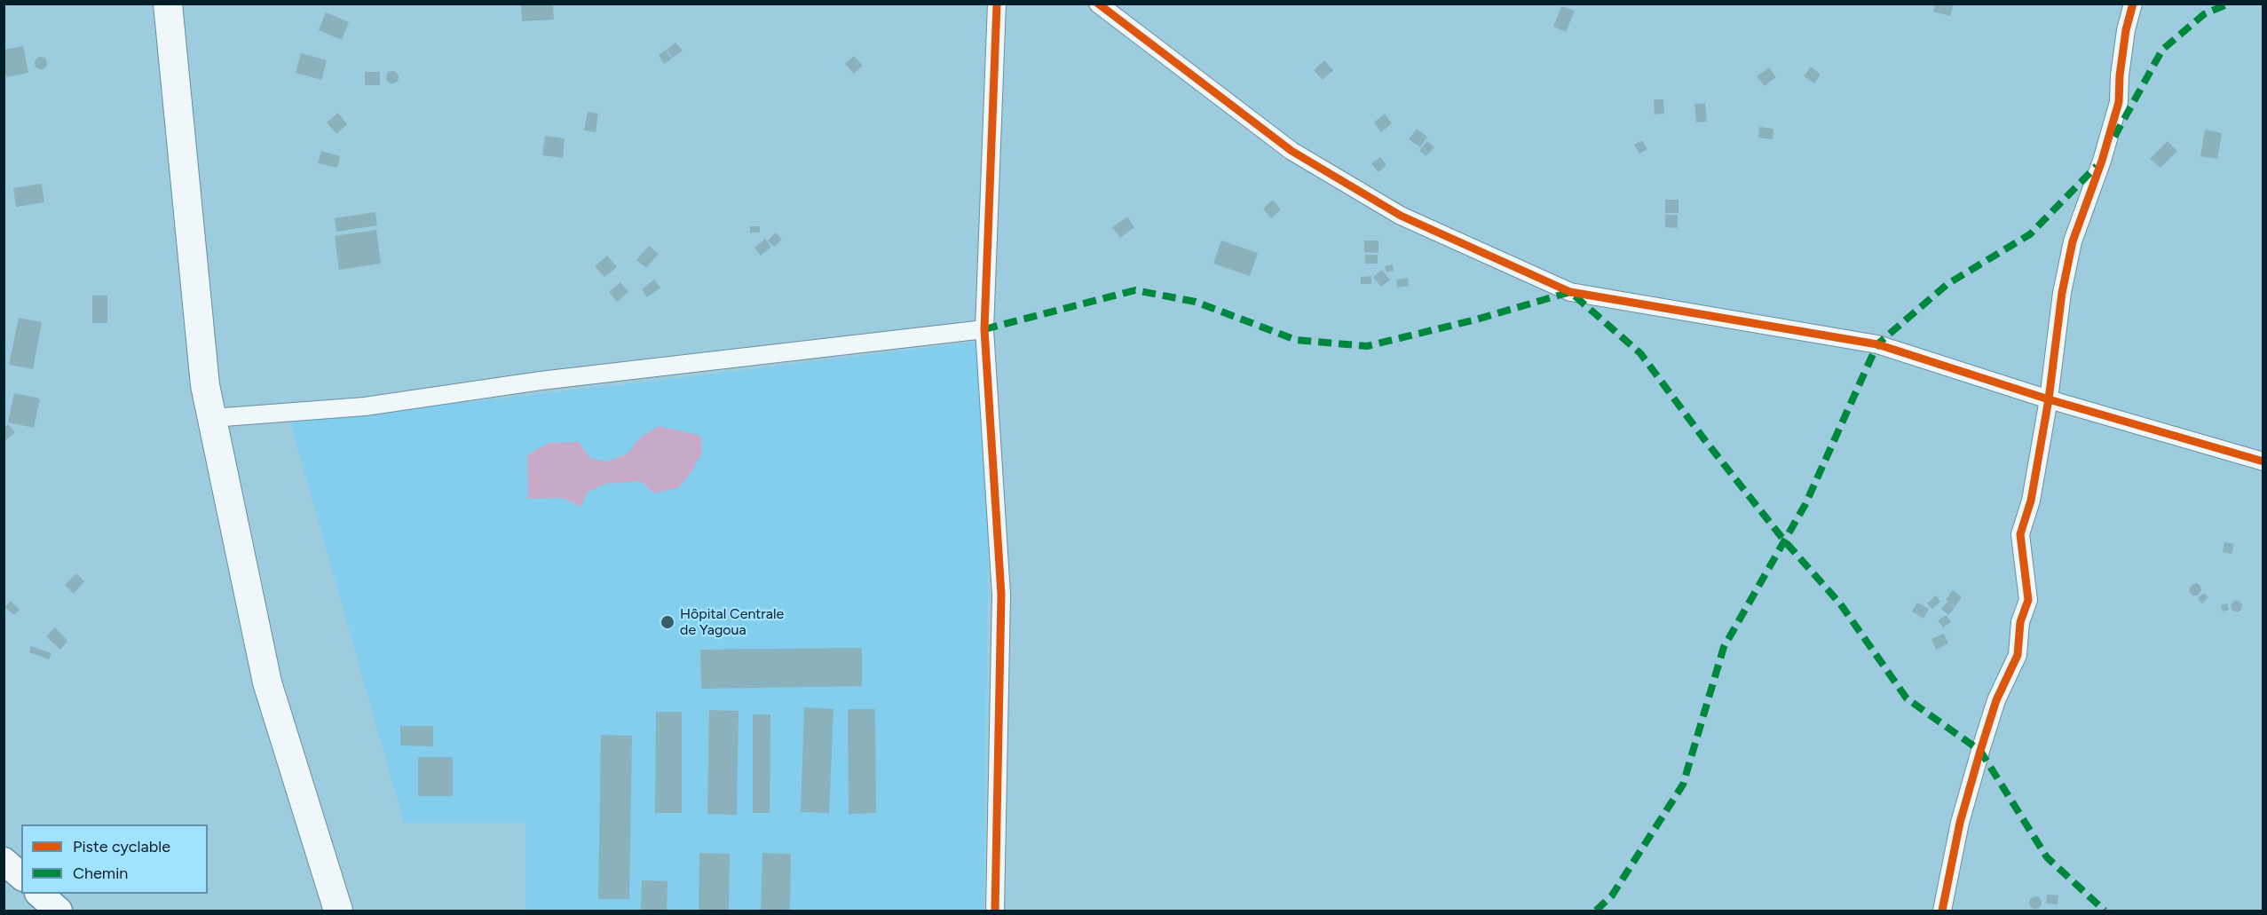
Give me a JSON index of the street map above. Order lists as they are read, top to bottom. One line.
{"places":["Hôpital Centrale de Yagoua"],"legend":["Piste cyclable","Chemin"]}
